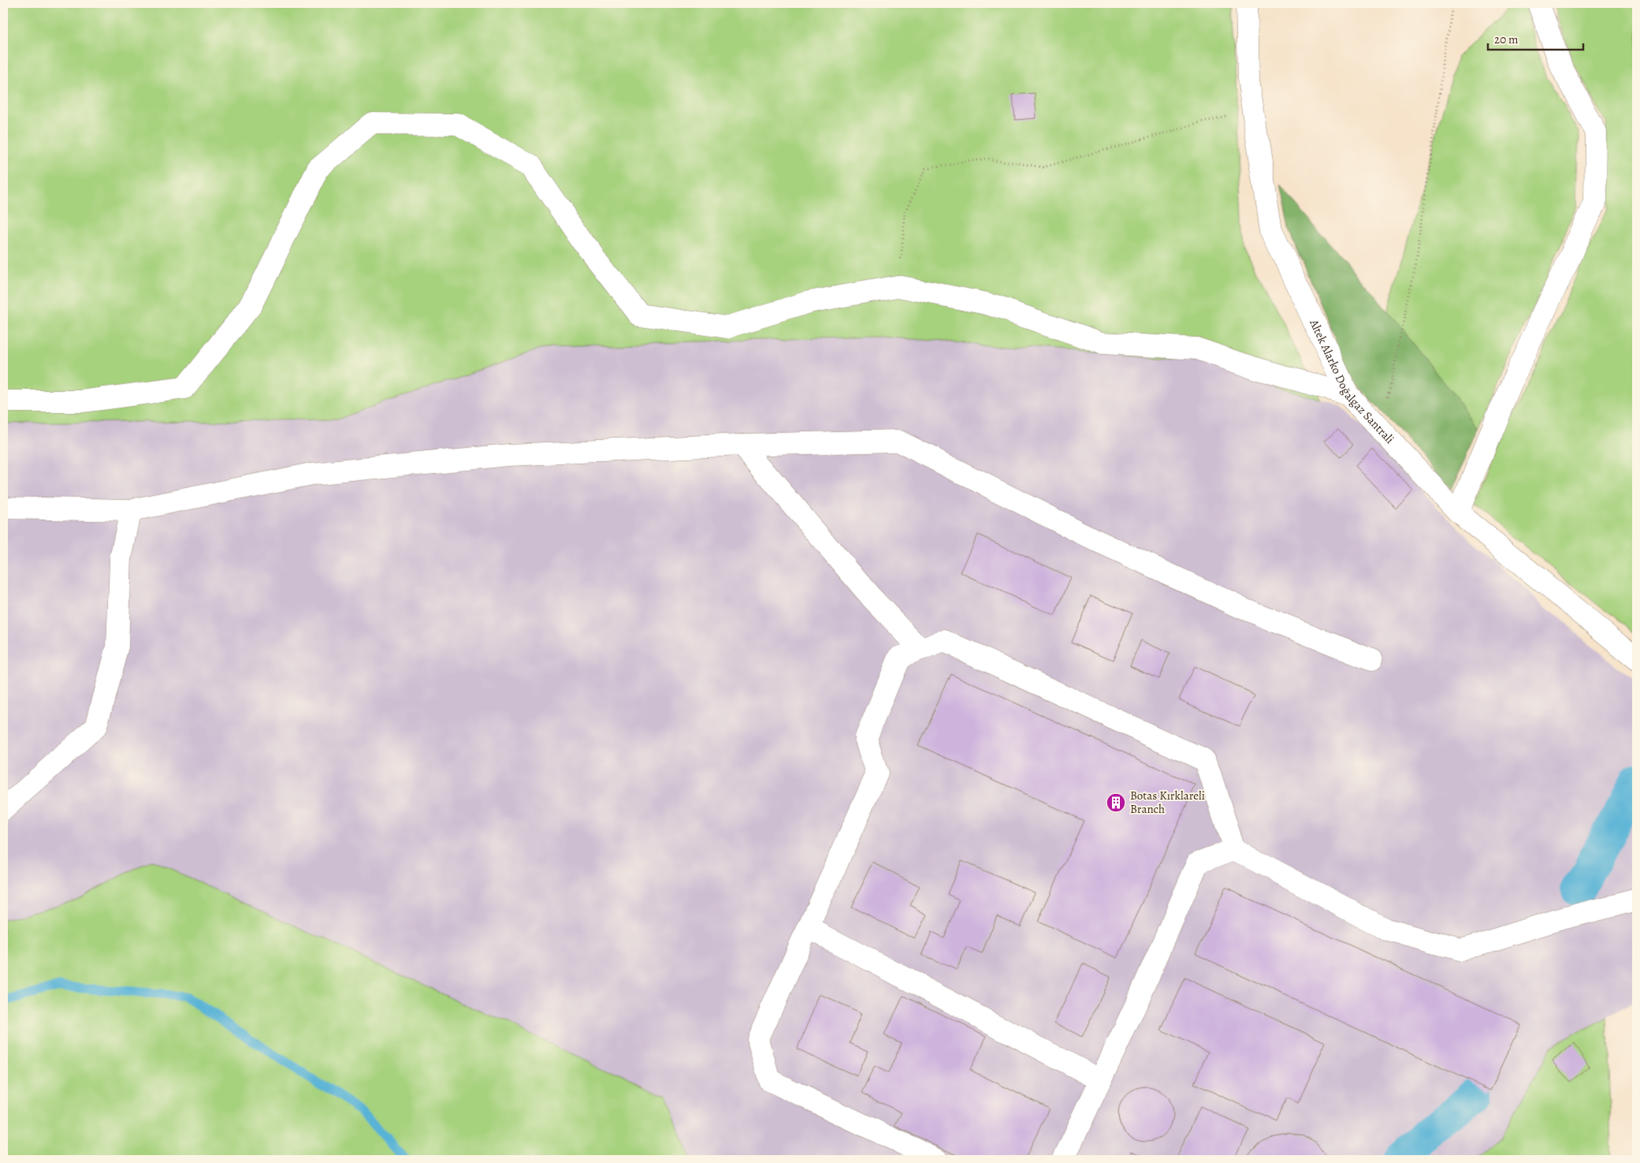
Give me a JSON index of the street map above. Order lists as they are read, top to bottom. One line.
{"streets":{"street":["Altek Alarko Doğalgaz Santrali"]},"places":{"building":["Botas Kırklareli Branch"]},"scale_bar":"20 m"}
